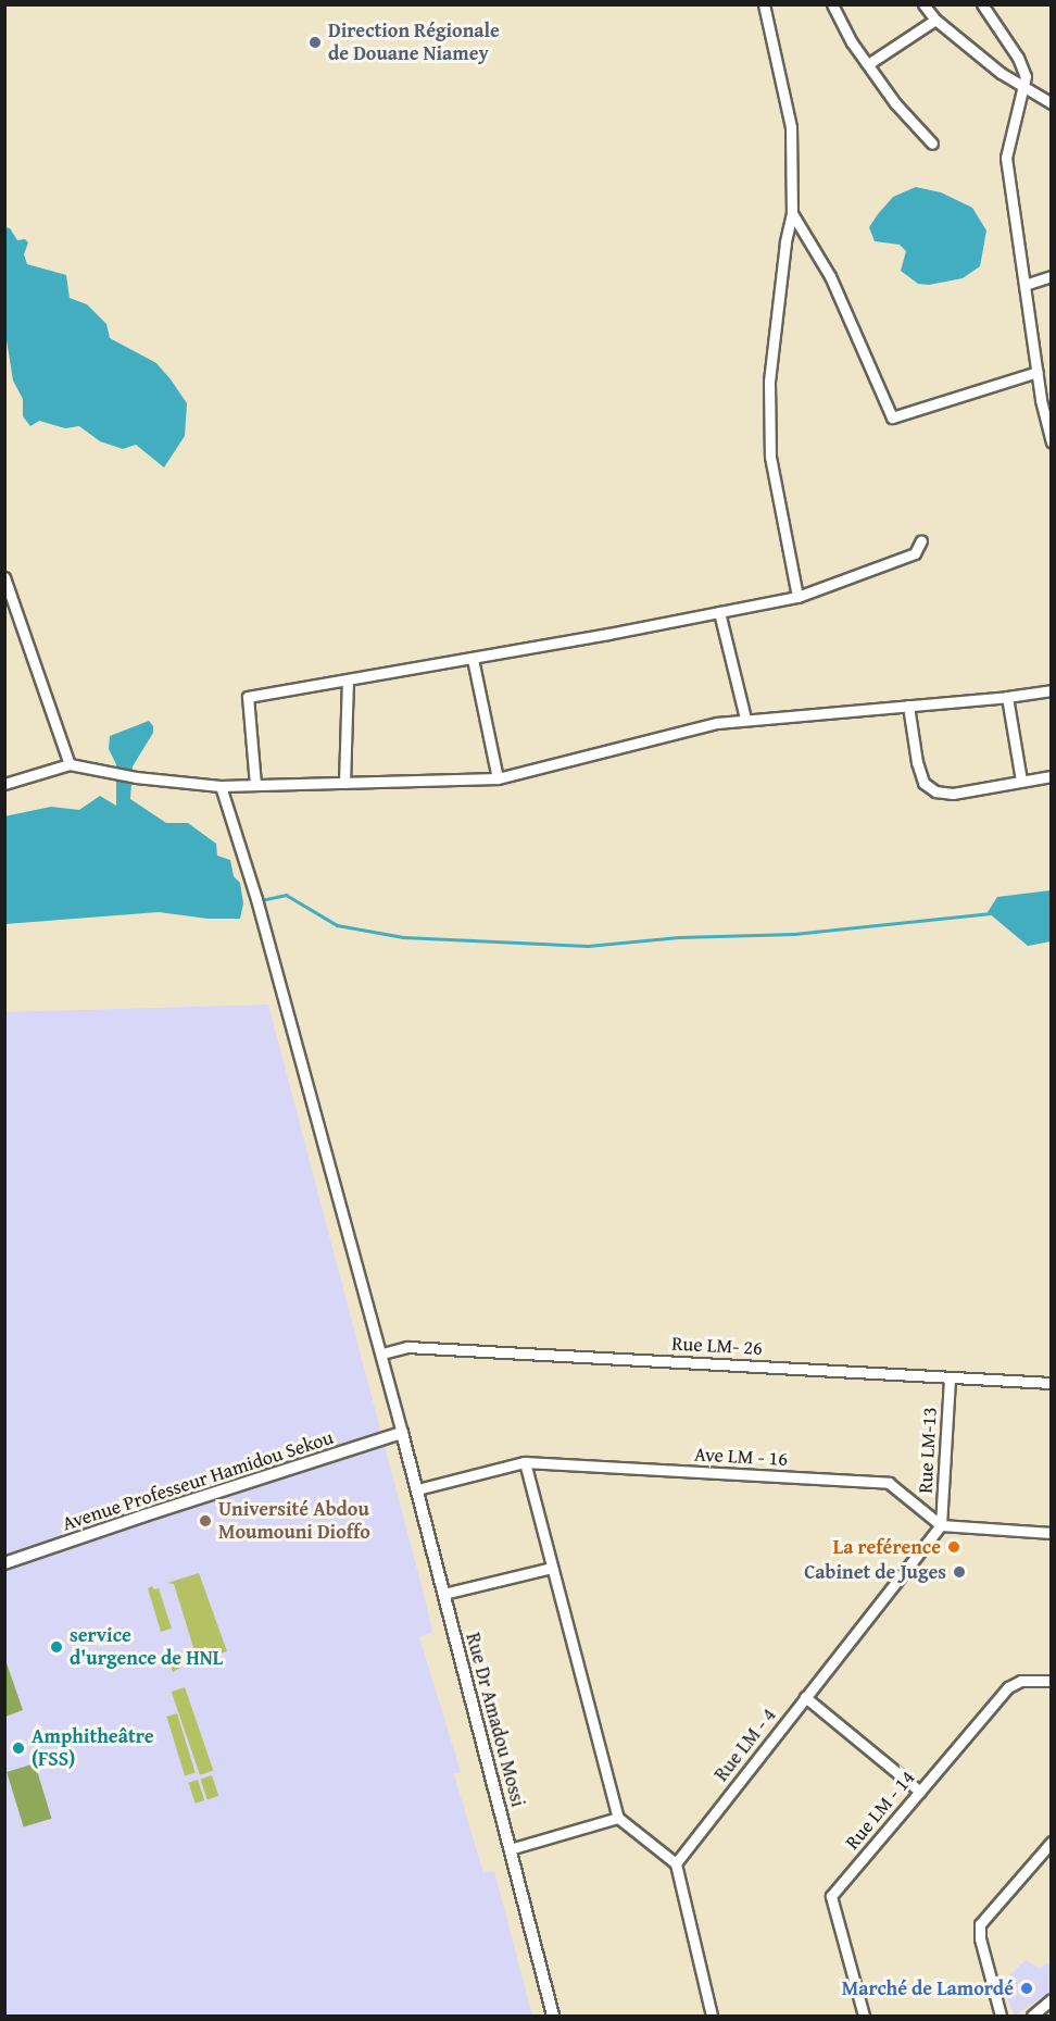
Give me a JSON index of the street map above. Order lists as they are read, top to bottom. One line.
{"streets":{"street":["Rue LM- 26","Rue LM-13","Ave LM - 16","Avenue Professeur Hamidou Sekou","Rue Dr Amadou Mossi","Rue LM - 4","Rue LM - 14"]},"crossings":[["Rue LM- 26","Rue LM-13"],["Rue LM-13","Ave LM - 16"],["Rue LM-13","Rue LM - 4"],["Ave LM - 16","Rue Dr Amadou Mossi"],["Ave LM - 16","Rue LM - 4"],["Avenue Professeur Hamidou Sekou","Rue Dr Amadou Mossi"]],"places":["Direction Régionale de Douane Niamey","Université Abdou Moumouni Dioffo","La reférence","Cabinet de Juges","service d'urgence de HNL","Amphitheâtre (FSS)","Marché de Lamordé"]}
